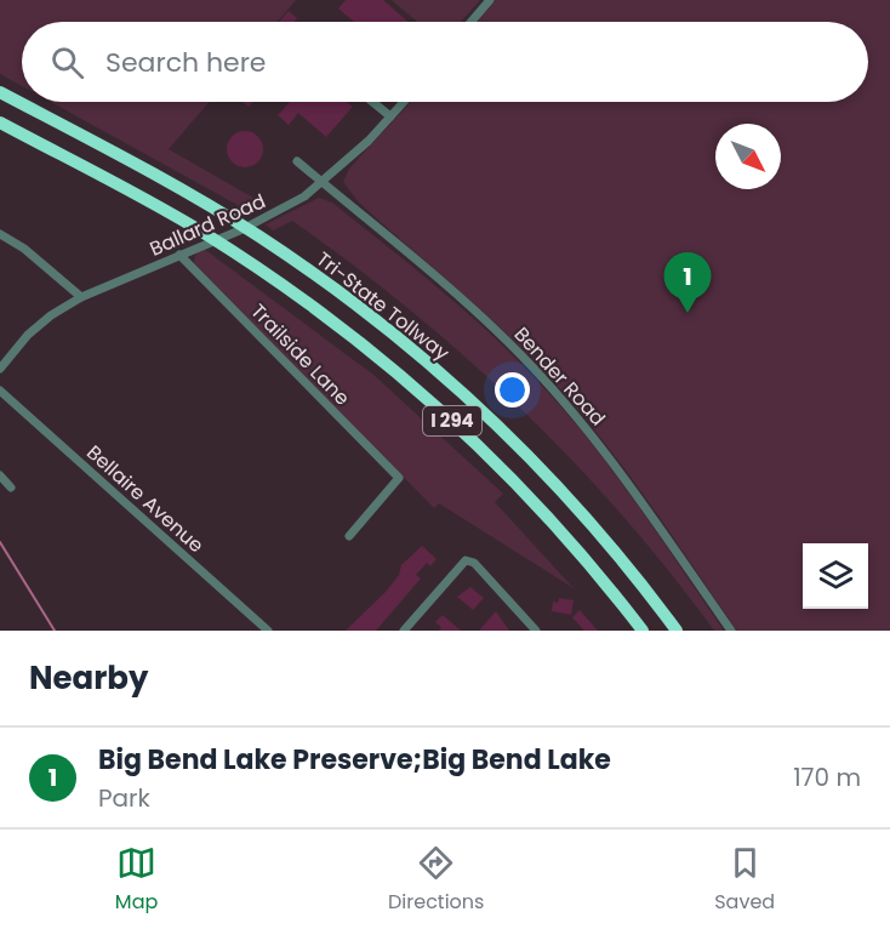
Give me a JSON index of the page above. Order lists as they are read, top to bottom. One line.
{"streets":{"highway":["Tri-State Tollway","I 294"],"street":["Ballard Road","Trailside Lane","Bender Road","Bellaire Avenue"]},"crossings":[["Ballard Road","Trailside Lane"],["Ballard Road","Bender Road"]],"north":"bottom right","page":{"search":"Search here","pins":"1","heading":"Nearby","list":[{"mark":"1","name":"Big Bend Lake Preserve;Big Bend Lake","note":"Park","value":"170 m"}],"nav":["Map","Directions","Saved"]}}
